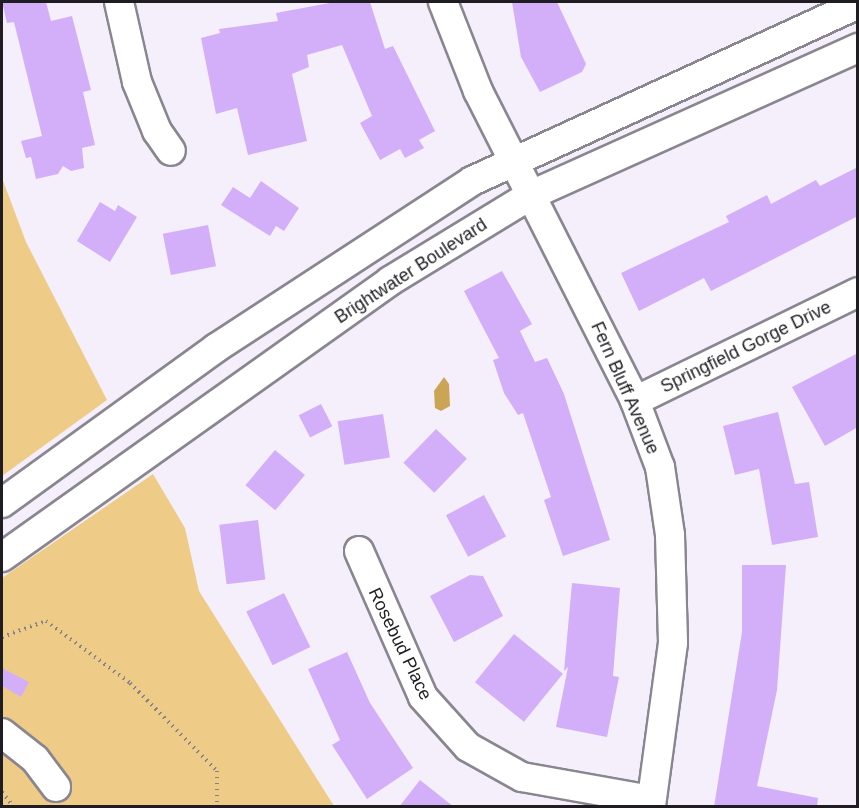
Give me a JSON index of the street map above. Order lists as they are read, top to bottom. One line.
{"streets":{"street":["Brightwater Boulevard","Springfield Gorge Drive","Fern Bluff Avenue","Rosebud Place"]},"crossings":[["Brightwater Boulevard","Fern Bluff Avenue"],["Springfield Gorge Drive","Fern Bluff Avenue"],["Fern Bluff Avenue","Rosebud Place"]]}
